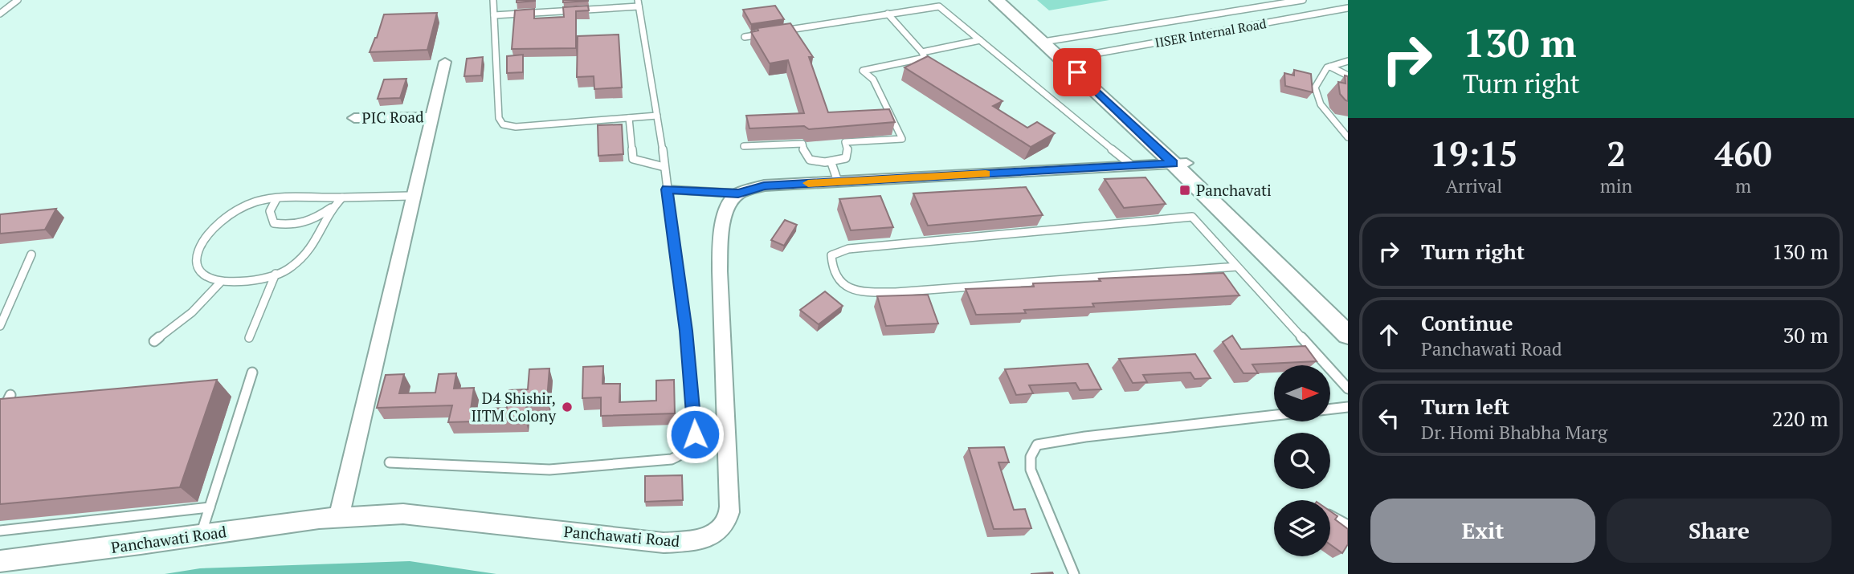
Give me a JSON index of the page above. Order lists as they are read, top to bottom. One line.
{"streets":{"street":["PIC Road","Panchawati Road"],"lane":["IISER Internal Road"]},"places":{"transit":["Panchavati"],"other":["D4 Shishir, IITM Colony"]},"north":"right","page":{"turn":["130 m","Turn right"],"eta":["19:15","Arrival","2","min","460","m"],"list":[{"name":"Turn right","value":"130 m"},{"name":"Continue","note":"Panchawati Road","value":"30 m"},{"name":"Turn left","note":"Dr. Homi Bhabha Marg","value":"220 m"}],"buttons":["Exit","Share"]}}
